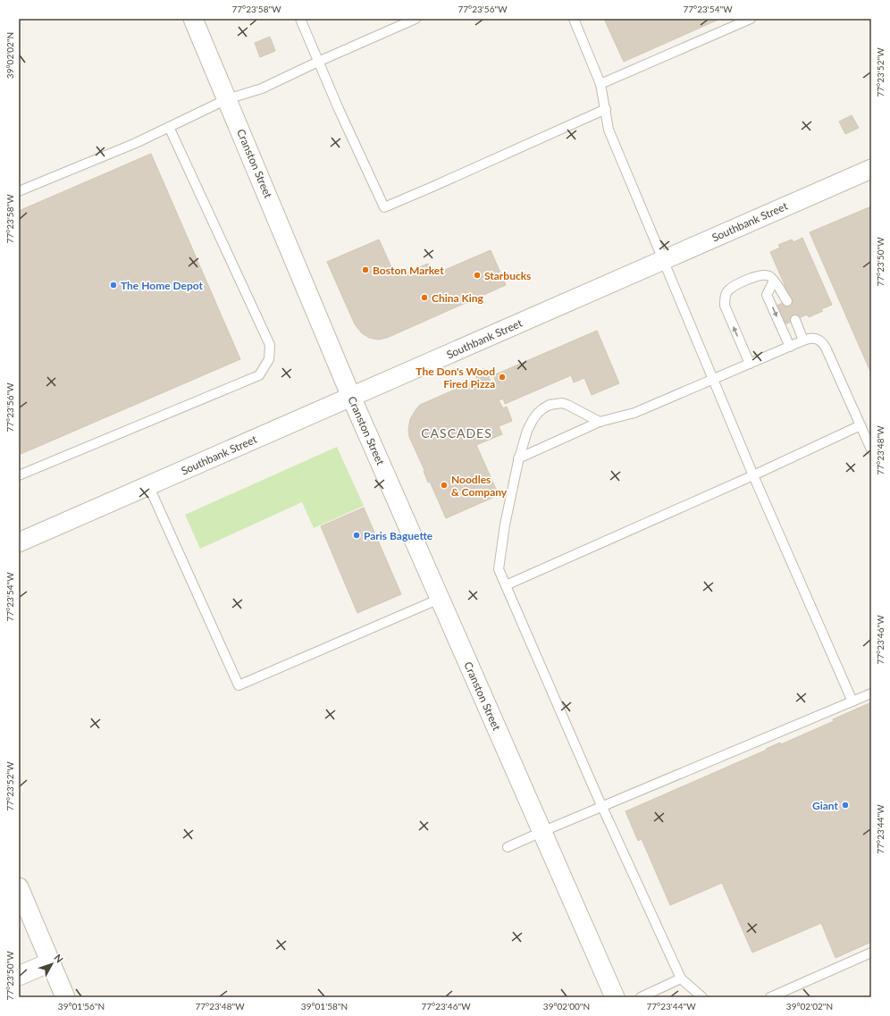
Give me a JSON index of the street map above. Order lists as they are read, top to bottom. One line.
{"streets":{"street":["Cranston Street","Southbank Street"]},"crossings":[["Cranston Street","Southbank Street"]],"districts":["CASCADES"],"places":["Boston Market","Starbucks","The Home Depot","China King","The Don's Wood Fired Pizza","Noodles & Company","Paris Baguette","Giant"],"north":"top right","coordinates":["77°23'58\"W","77°23'56\"W","77°23'54\"W","39°02'02\"N","77°23'52\"W","77°23'50\"W","77°23'48\"W","77°23'46\"W","77°23'44\"W","39°01'56\"N","39°01'58\"N","39°02'00\"N"]}
